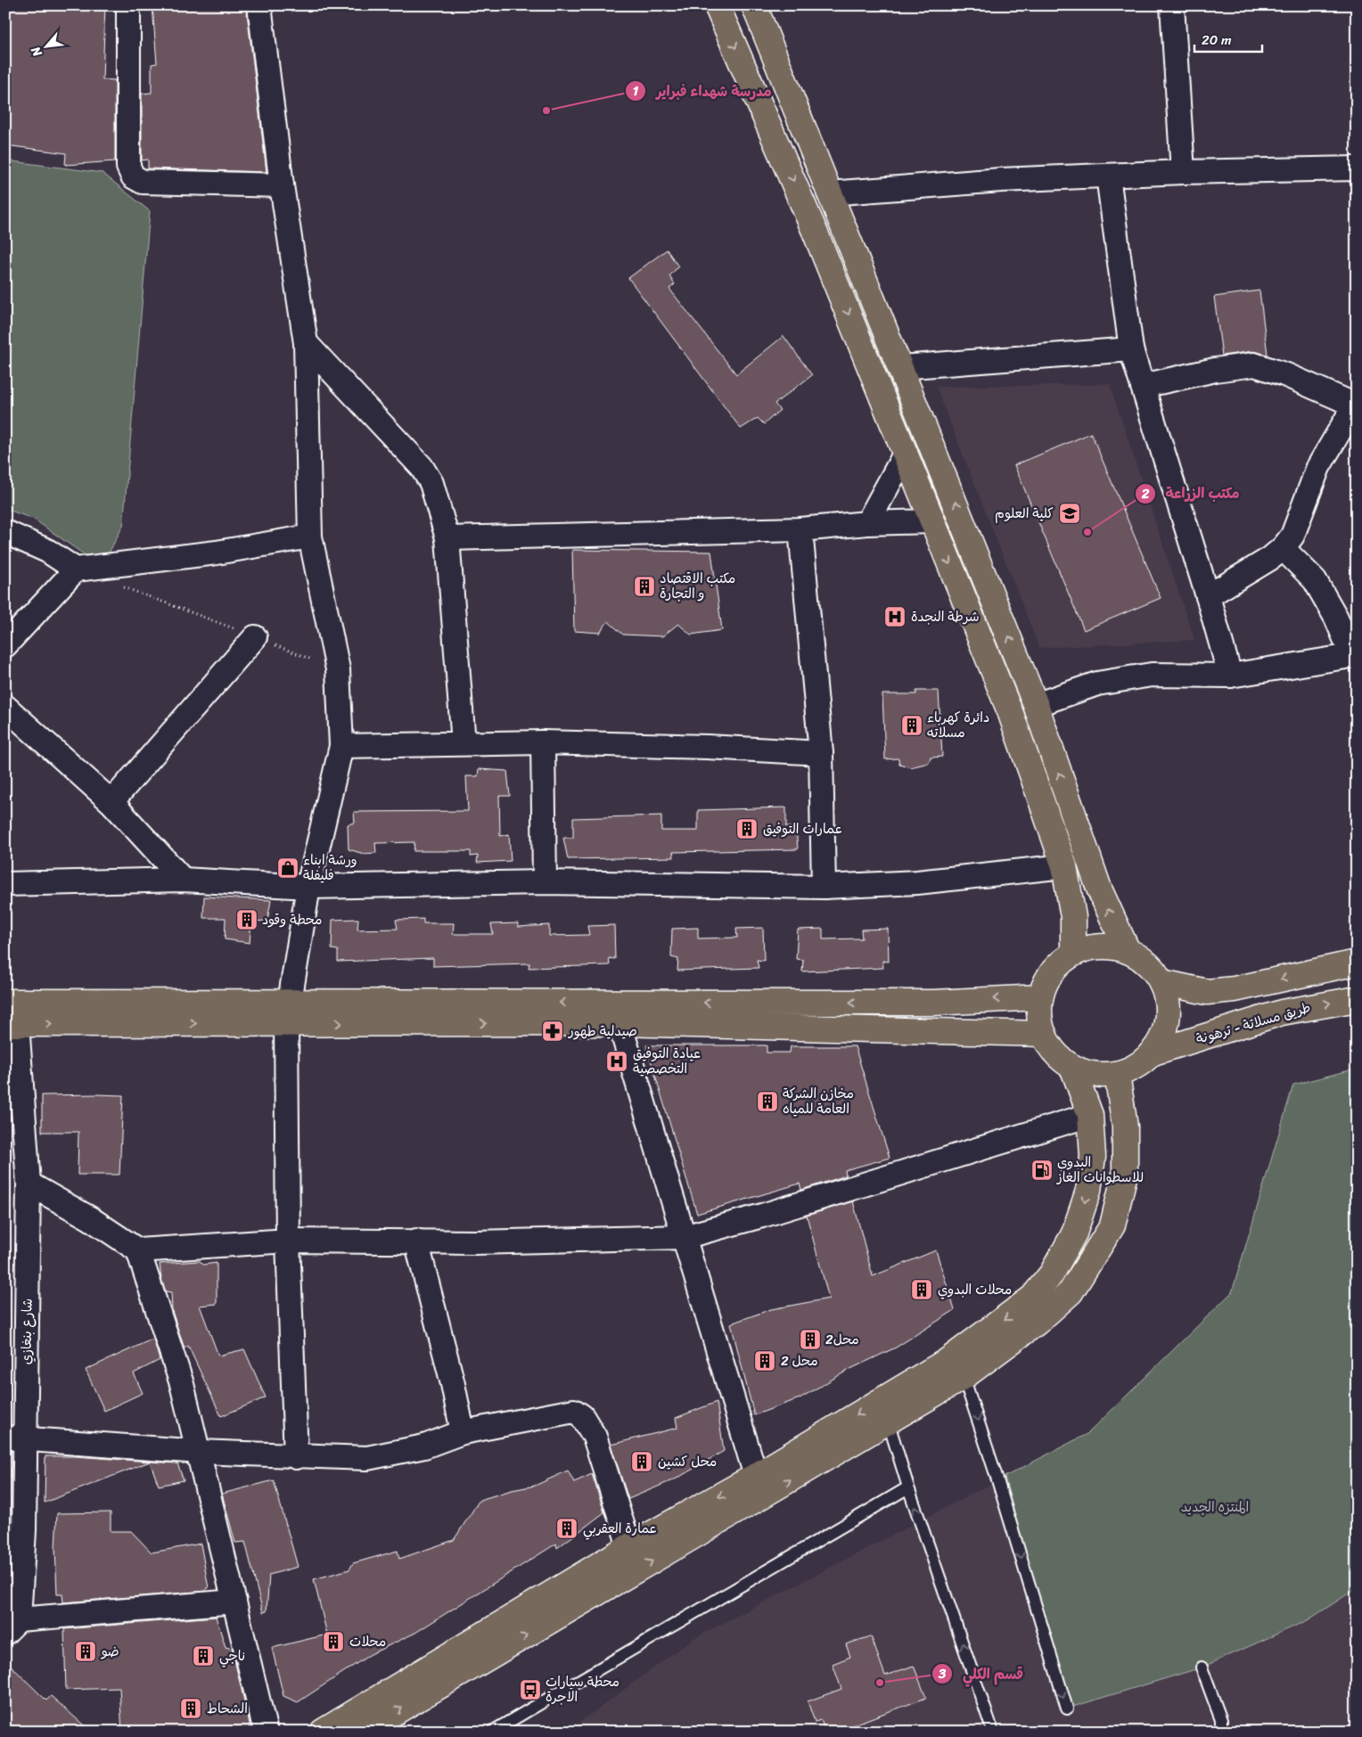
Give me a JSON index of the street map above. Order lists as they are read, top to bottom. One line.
{"streets":{"main road":["طريق مسلاتة - ترهونة"],"street":["شارع بنغازي"]},"parks":["المنتزه الجديد"],"places":{"other":["مدرسة شهداء فبراير","مكتب الزراعة","قسم الكلي"],"school or university":["كلية العلوم"],"building":["مكتب الاقتصاد و التجارة","دائرة كهرباء مسلاته","عمارات التوفيق","محطة وقود","مخازن الشركة العامة للمياه","محلات البدوي","محل2","محل 2","محل كشين","عمارة العقربي","محلات","ضو","ناجي","الشحاط"],"hospital":["شرطة النجدة","عيادة التوفيق التخصصية"],"shop":["ورشة ابناء فليفلة"],"pharmacy":["صيدلية طهور"],"fuel station":["البدوي للاسطوانات الغاز"],"bus stop":["محطة سيارات الاجرة"]},"scale_bar":"20 m","north":"bottom left"}
